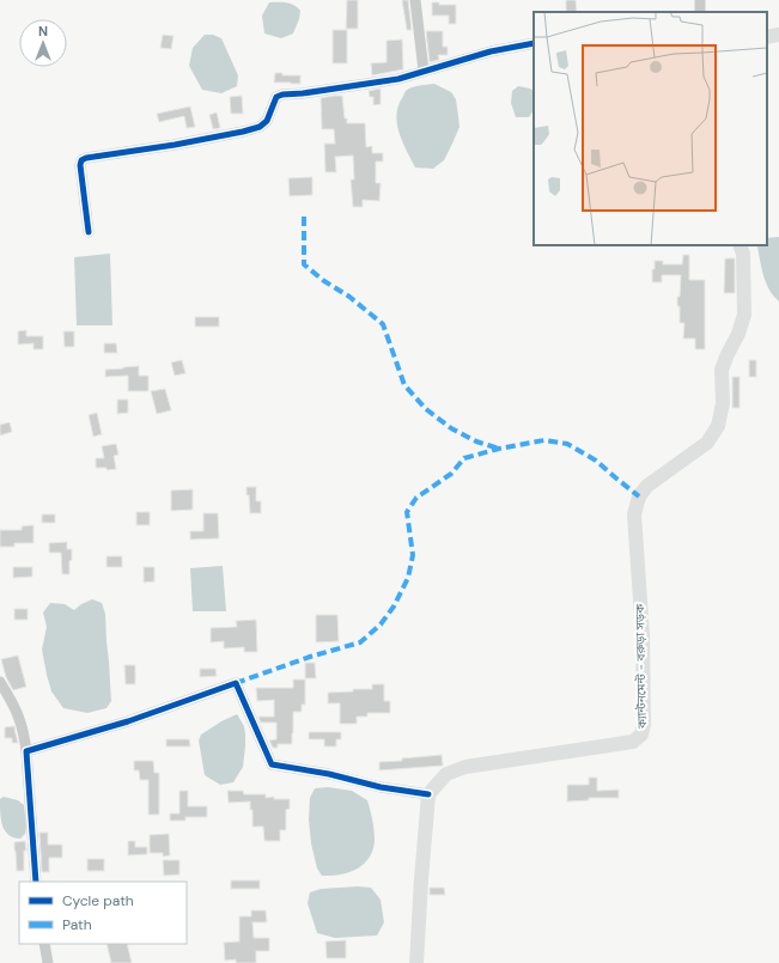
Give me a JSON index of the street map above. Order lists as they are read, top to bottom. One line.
{"streets":{"main road":["ক্যান্টনমেন্ট - বরুড়া সড়ক"]},"legend":["Cycle path","Path"],"north":"top"}
